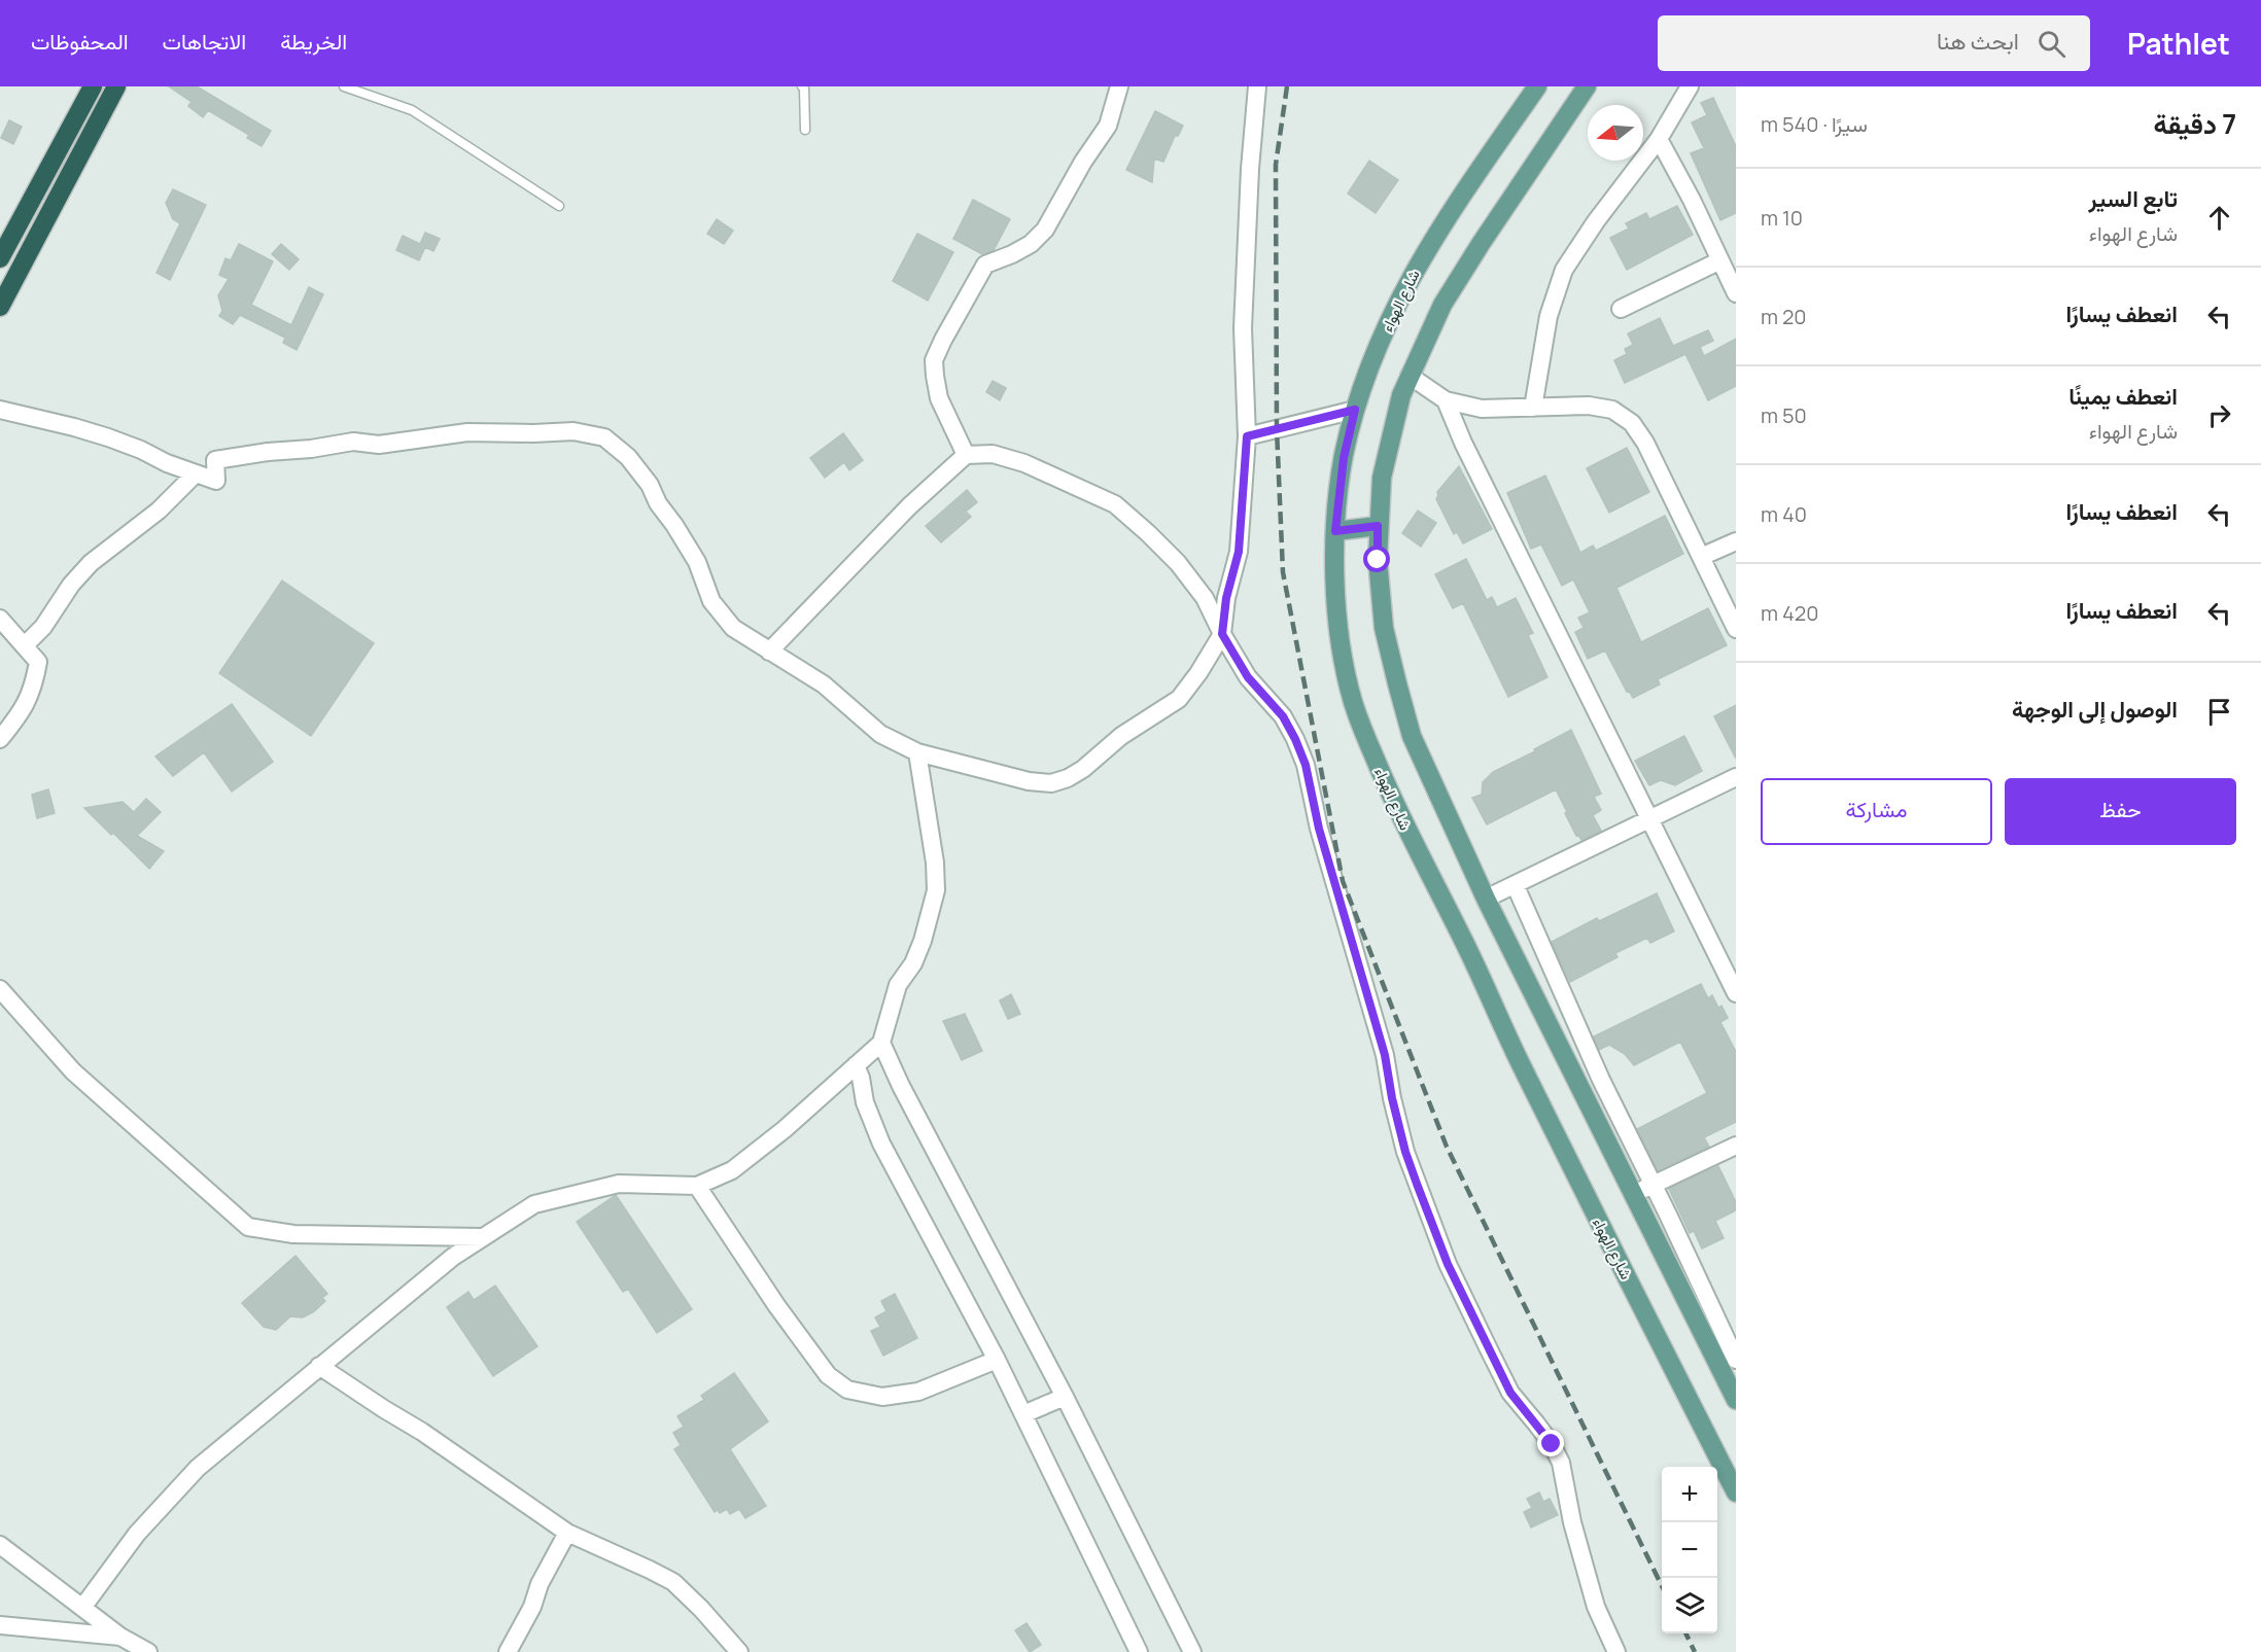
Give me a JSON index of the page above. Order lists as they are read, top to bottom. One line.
{"streets":{"main road":["شارع الهواء"]},"north":"left","page":{"header":"Pathlet","search":"ابحث هنا","nav":["الخريطة","الاتجاهات","المحفوظات"],"heading":["7 دقيقة","سيرًا · 540 m"],"list":[["تابع السير","شارع الهواء","10 m"],["انعطف يسارًا","20 m"],["انعطف يمينًا","شارع الهواء","50 m"],["انعطف يسارًا","40 m"],["انعطف يسارًا","420 m"],"الوصول إلى الوجهة"],"buttons":["حفظ","مشاركة"],"map_buttons":["+","−"]}}
